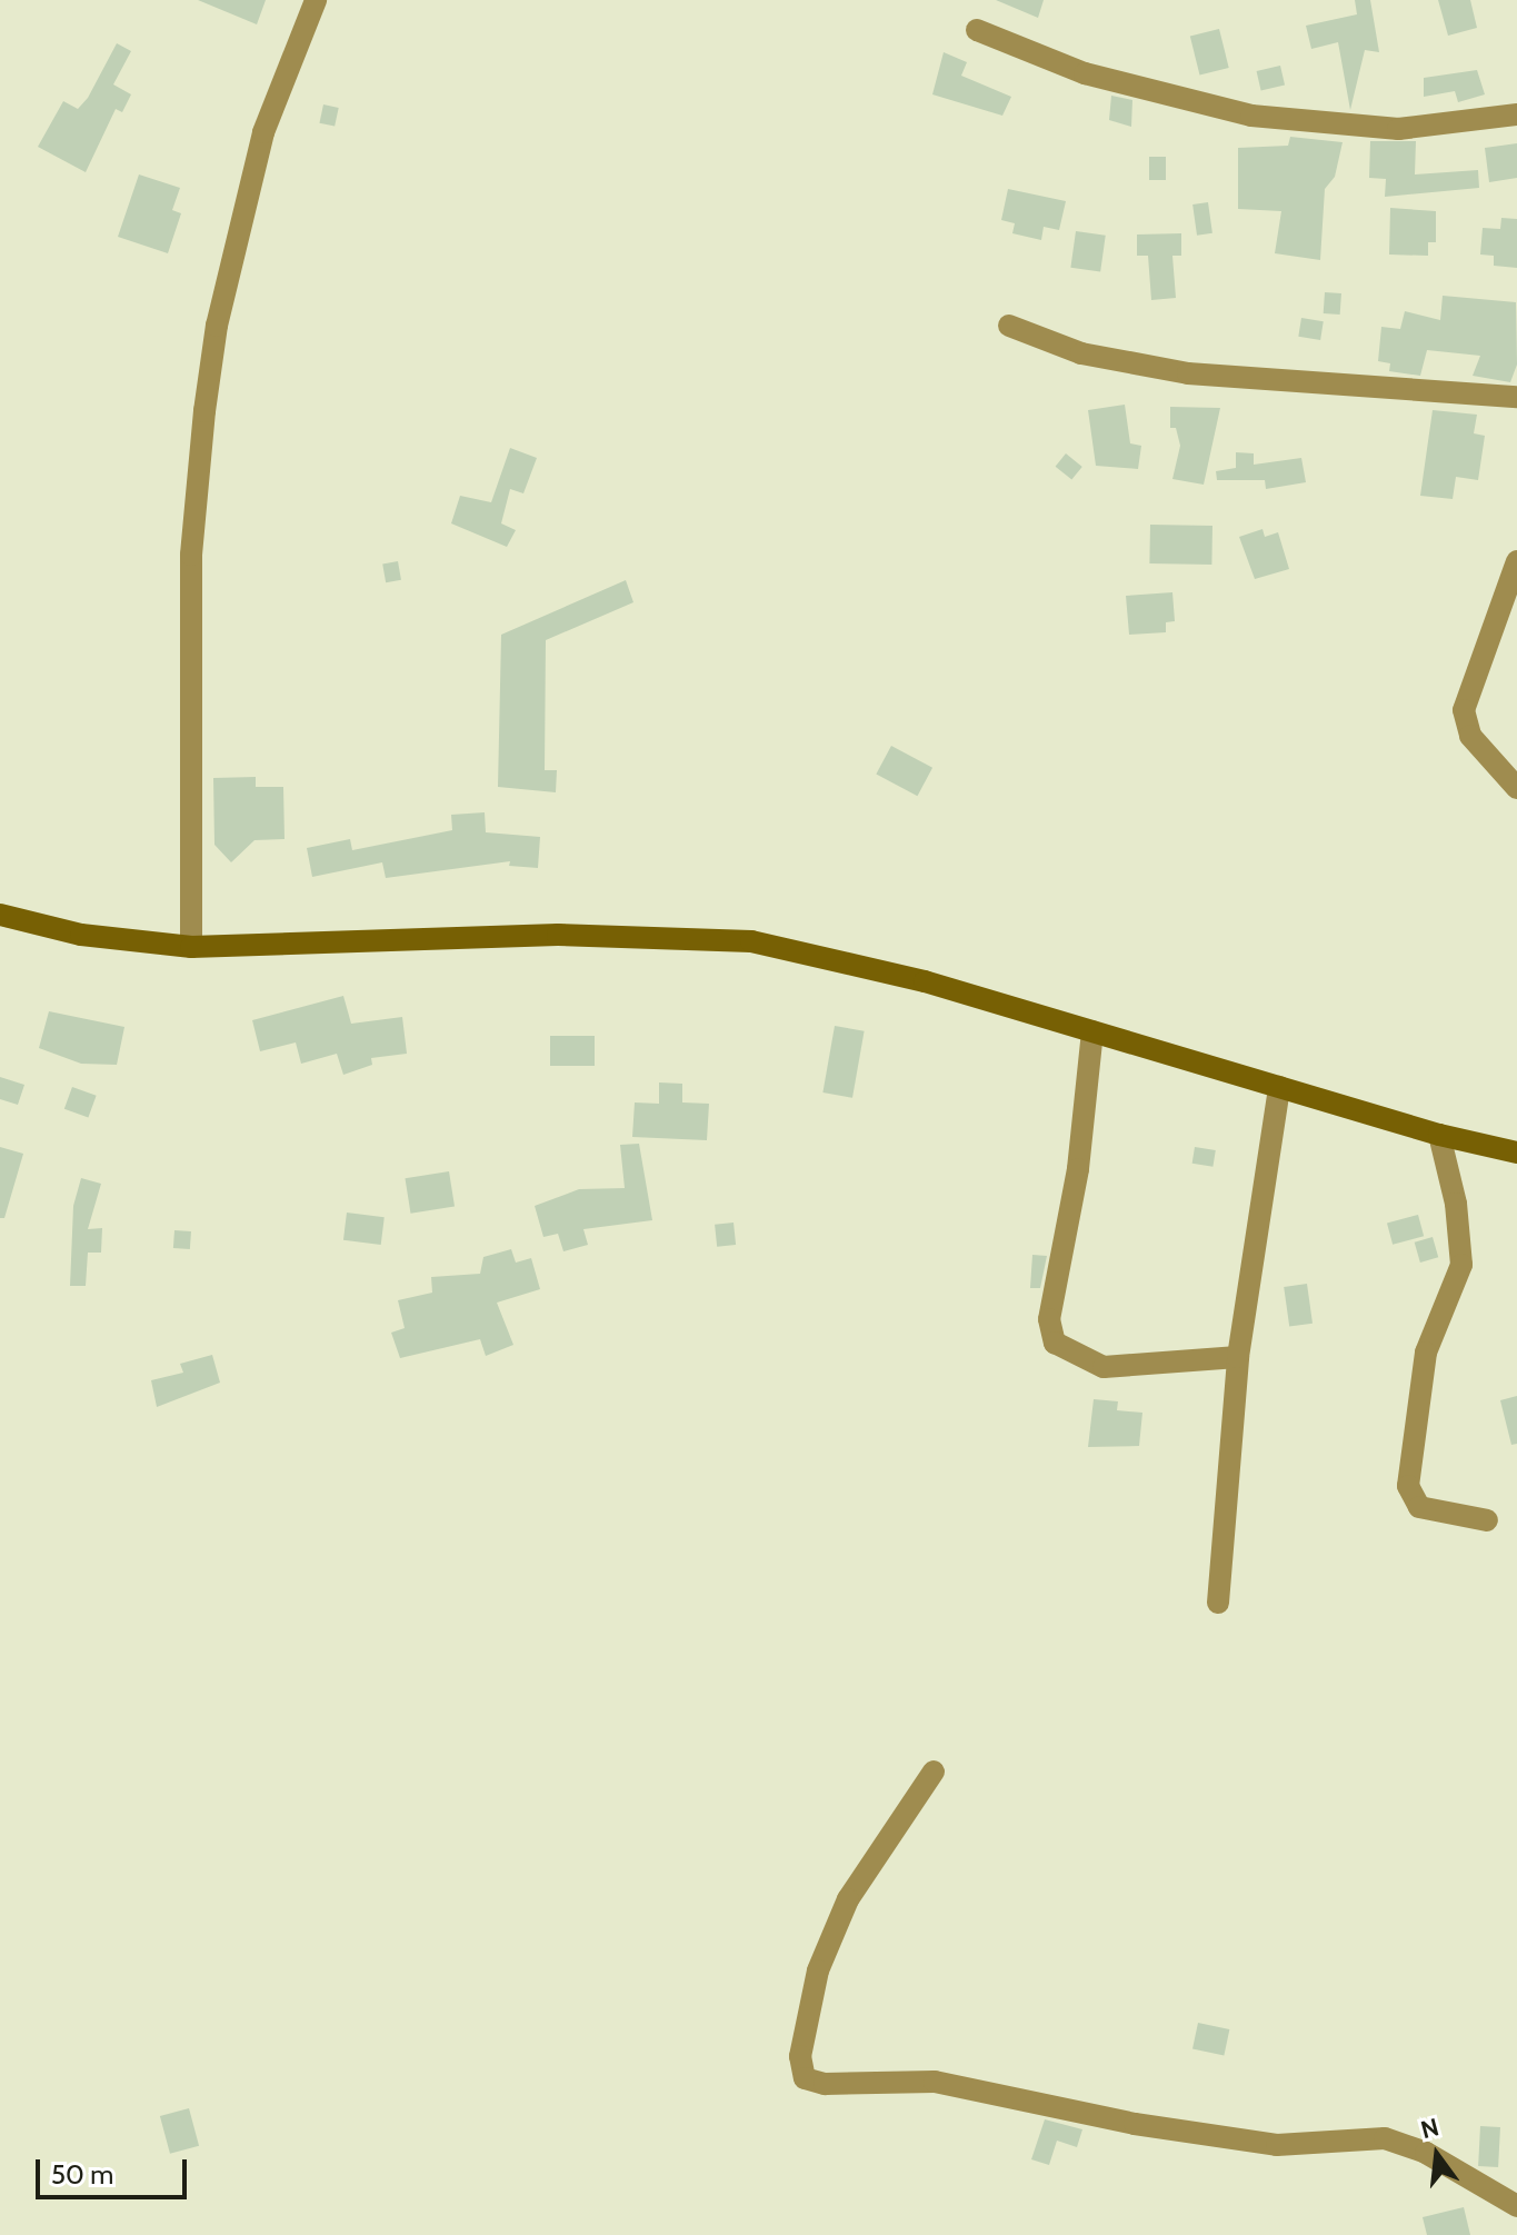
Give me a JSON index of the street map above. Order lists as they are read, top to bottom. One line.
{"scale_bar":"50 m","north":"top"}
